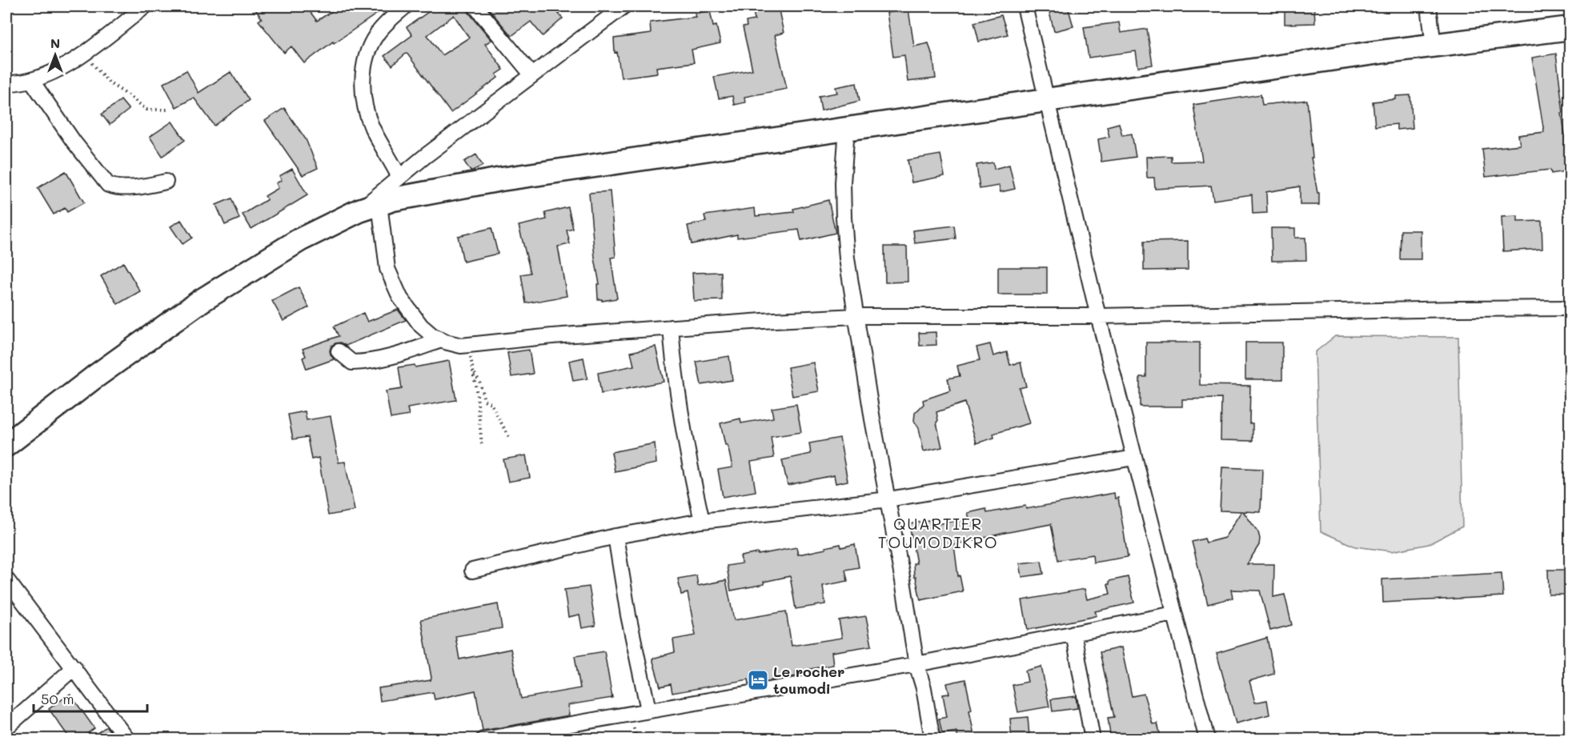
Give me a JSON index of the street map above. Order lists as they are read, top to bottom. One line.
{"districts":["QUARTIER TOUMODIKRO"],"places":{"hotel":["Le rocher toumodi"]},"scale_bar":"50 m","north":"top"}
